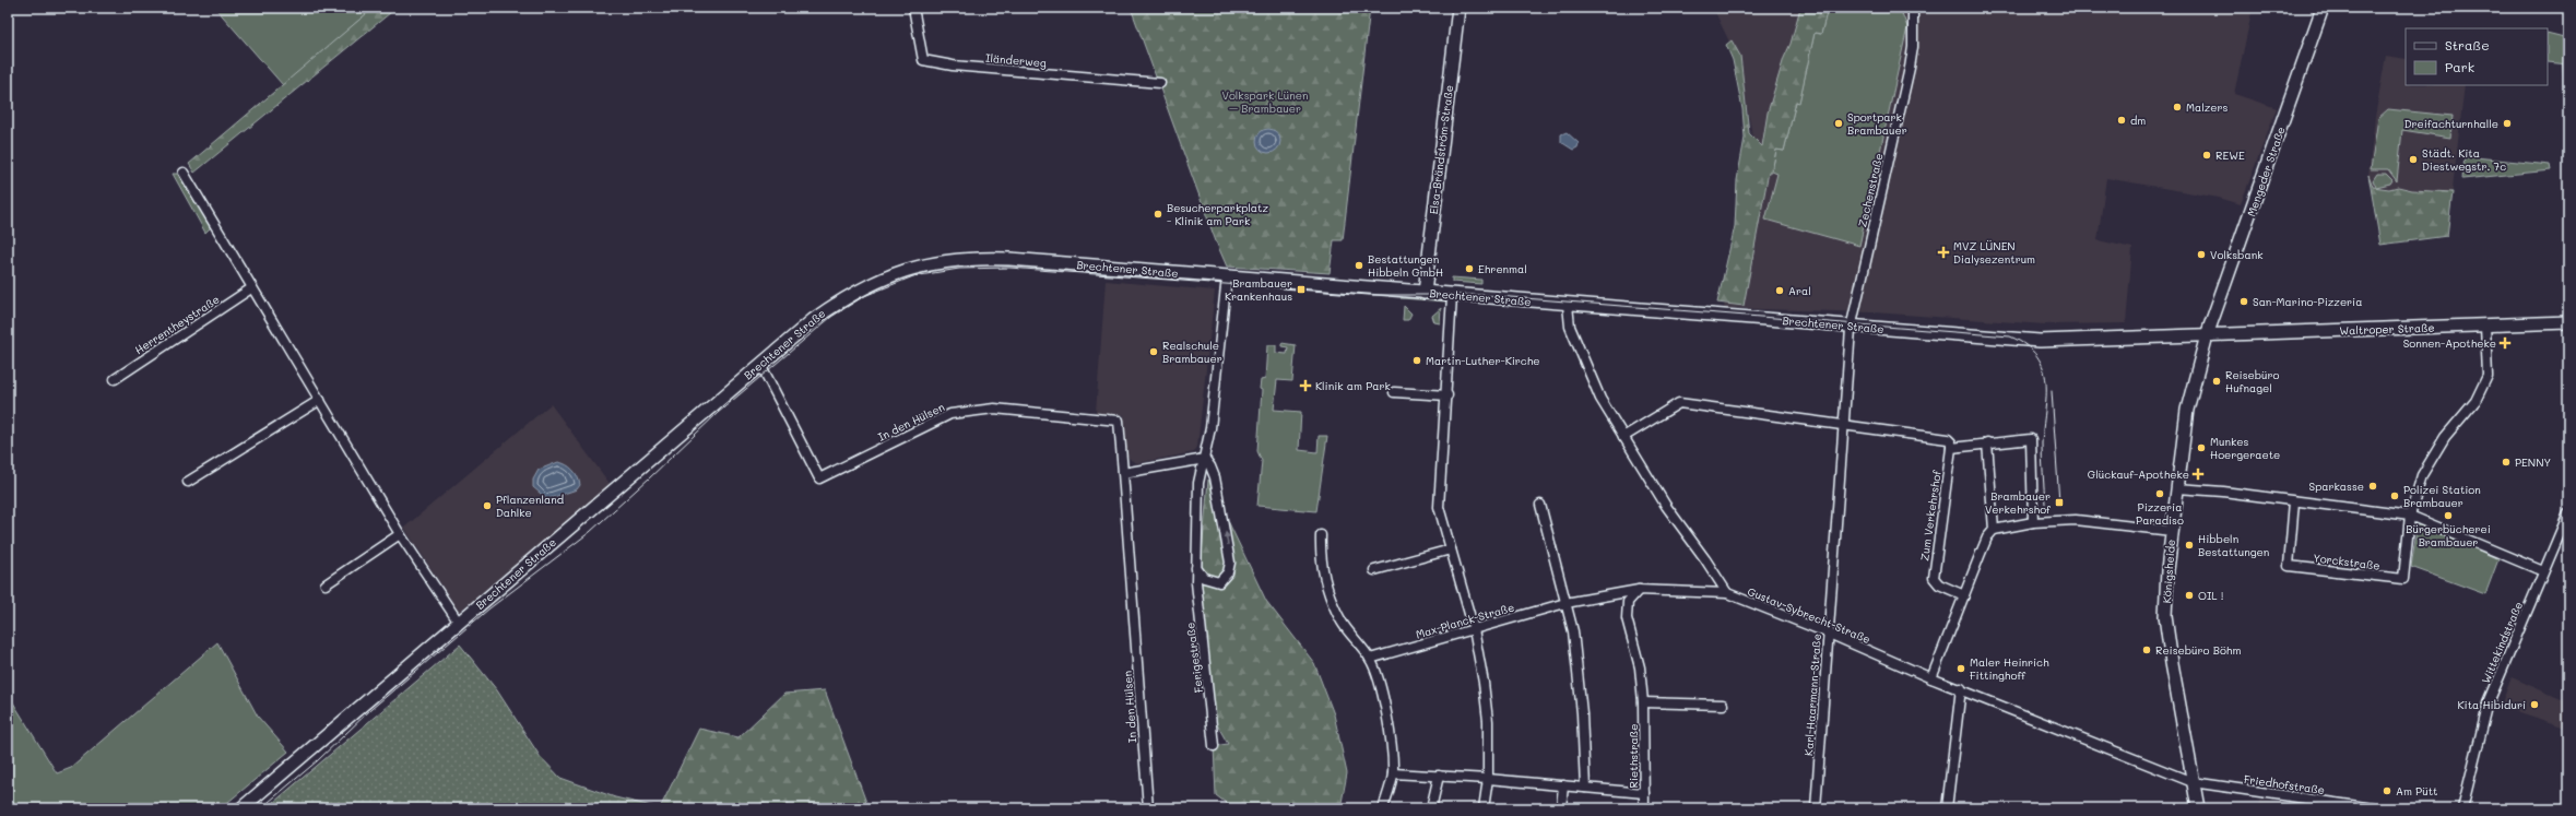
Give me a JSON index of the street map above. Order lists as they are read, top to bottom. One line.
{"streets":{"main road":["Elsa-Brändström-Straße","Mengeder Straße","Brechtener Straße","Waltroper Straße","Königsheide"],"street":["Iländerweg","Zechenstraße","Herrentheystraße","In den Hülsen","Zum Verkehrshof","Yorckstraße","Gustav-Sybrecht-Straße","Max-Planck-Straße","Wittekindstraße","Ferigestraße","Karl-Haarmann-Straße","Riethstraße","Friedhofstraße"]},"crossings":[["Elsa-Brändström-Straße","Brechtener Straße"],["Mengeder Straße","Brechtener Straße"],["Mengeder Straße","Waltroper Straße"],["Mengeder Straße","Königsheide"],["Zechenstraße","Brechtener Straße"],["Zechenstraße","Karl-Haarmann-Straße"],["Brechtener Straße","Waltroper Straße"],["Brechtener Straße","In den Hülsen"],["Brechtener Straße","Königsheide"],["Brechtener Straße","Ferigestraße"],["Brechtener Straße","Karl-Haarmann-Straße"],["Waltroper Straße","Königsheide"],["Königsheide","Gustav-Sybrecht-Straße"],["Königsheide","Friedhofstraße"],["Gustav-Sybrecht-Straße","Max-Planck-Straße"],["Gustav-Sybrecht-Straße","Karl-Haarmann-Straße"],["Gustav-Sybrecht-Straße","Friedhofstraße"],["Max-Planck-Straße","Riethstraße"]],"parks":["Volkspark Lünen – Brambauer"],"places":{"other":["Malzers","dm","Sportpark Brambauer","Dreifachturnhalle","REWE","Städt. Kita Diestwegstr. 7c","Besucherparkplatz - Klinik am Park","Volksbank","Bestattungen Hibbeln GmbH","Ehrenmal","Aral","San-Marino-Pizzeria","Realschule Brambauer","Martin-Luther-Kirche","Reisebüro Hufnagel","Munkes Hoergeraete","PENNY","Sparkasse","Pizzeria Paradiso","Polizei Station Brambauer","Pflanzenland Dahlke","Bürgerbücherei Brambauer","Hibbeln Bestattungen","OIL !","Reisebüro Böhm","Maler Heinrich Fittinghoff","Kita Hibiduri","Am Pütt"],"health":["MVZ LÜNEN Dialysezentrum","Sonnen-Apotheke","Klinik am Park","Glückauf-Apotheke"],"transit":["Brambauer Krankenhaus","Brambauer Verkehrshof"]},"legend":["Straße","Park"]}
